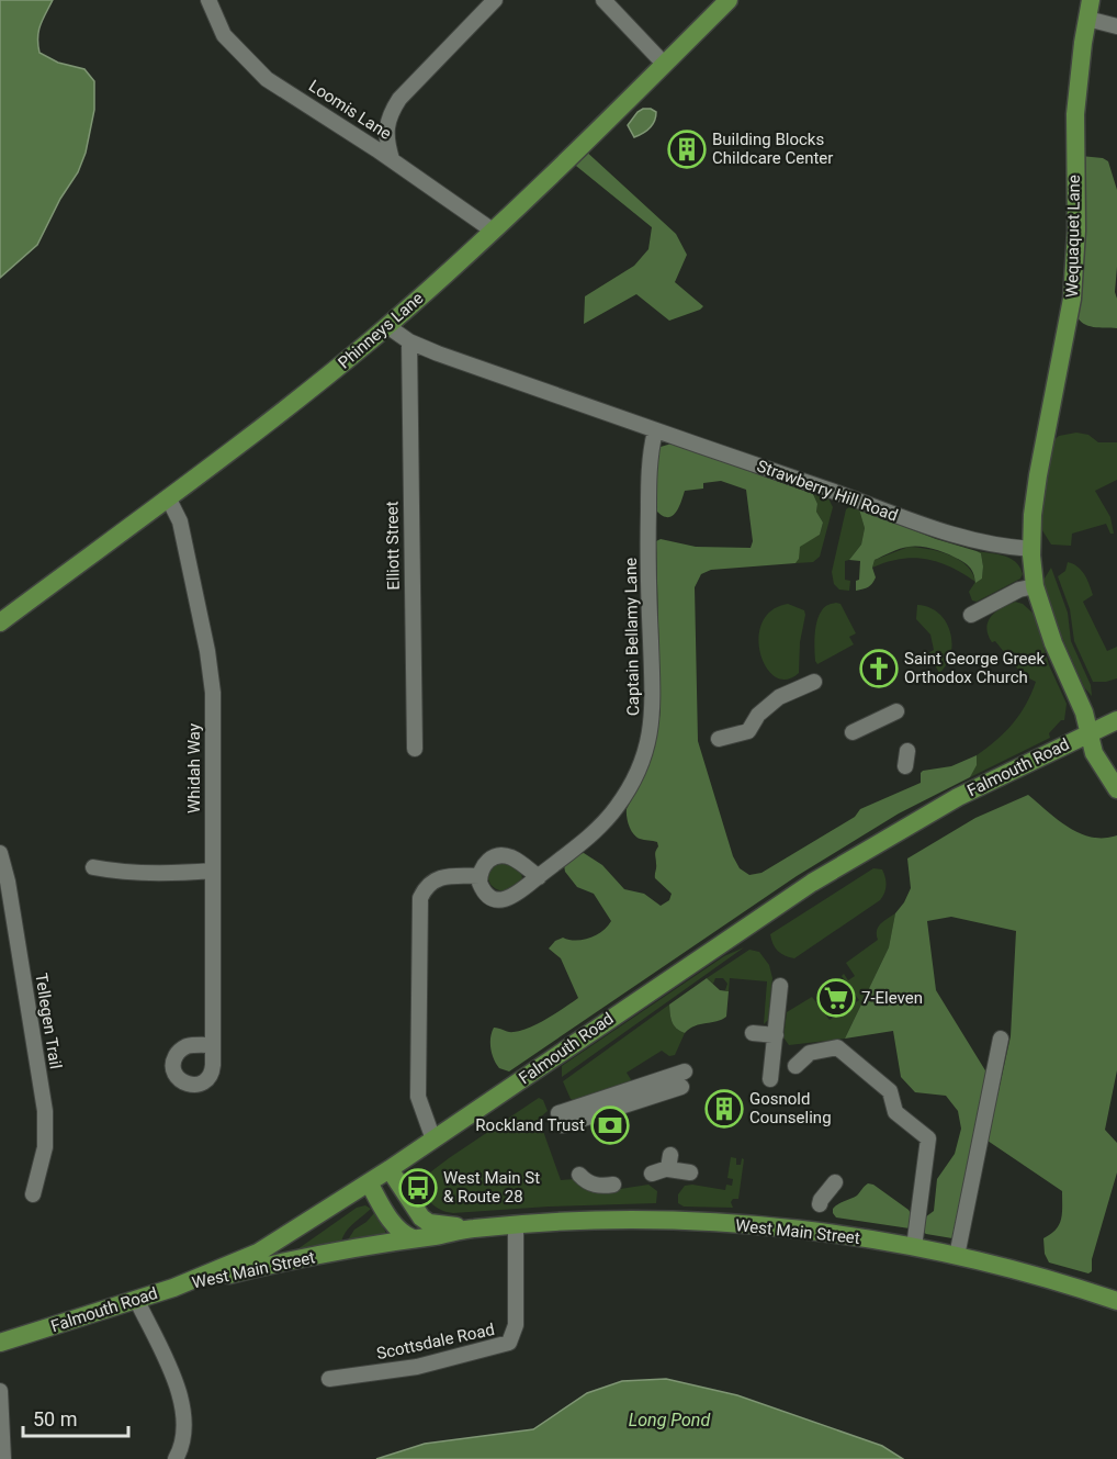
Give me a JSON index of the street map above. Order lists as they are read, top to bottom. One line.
{"streets":{"main road":["Wequaquet Lane","Phinneys Lane","Falmouth Road","West Main Street"],"street":["Loomis Lane","Strawberry Hill Road","Elliott Street","Captain Bellamy Lane","Whidah Way","Tellegen Trail","Scottsdale Road"]},"crossings":[["Loomis Lane","Phinneys Lane"],["Wequaquet Lane","Strawberry Hill Road"],["Phinneys Lane","Strawberry Hill Road"],["Phinneys Lane","Whidah Way"],["Strawberry Hill Road","Elliott Street"],["Strawberry Hill Road","Captain Bellamy Lane"],["Falmouth Road","West Main Street"],["West Main Street","Scottsdale Road"]],"water":["Long Pond"],"places":{"building":["Building Blocks Childcare Center","Gosnold Counseling"],"church":["Saint George Greek Orthodox Church"],"supermarket":["7-Eleven"],"bank":["Rockland Trust"],"bus stop":["West Main St & Route 28"]},"scale_bar":"50 m"}
